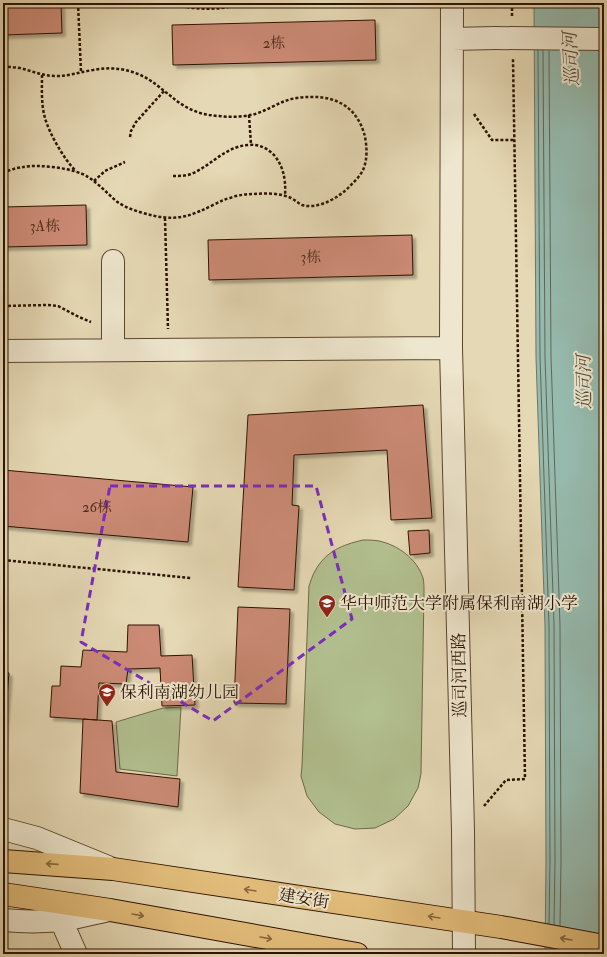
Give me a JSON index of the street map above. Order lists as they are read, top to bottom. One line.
{"streets":{"main road":["建安街"],"street":["巡司河西路"]},"crossings":[["巡司河西路","建安街"]],"water":["巡司河"],"places":{"school or university":["华中师范大学附属保利南湖小学","保利南湖幼儿园"]},"house_numbers":["2栋","3A栋","3栋","26栋"]}
